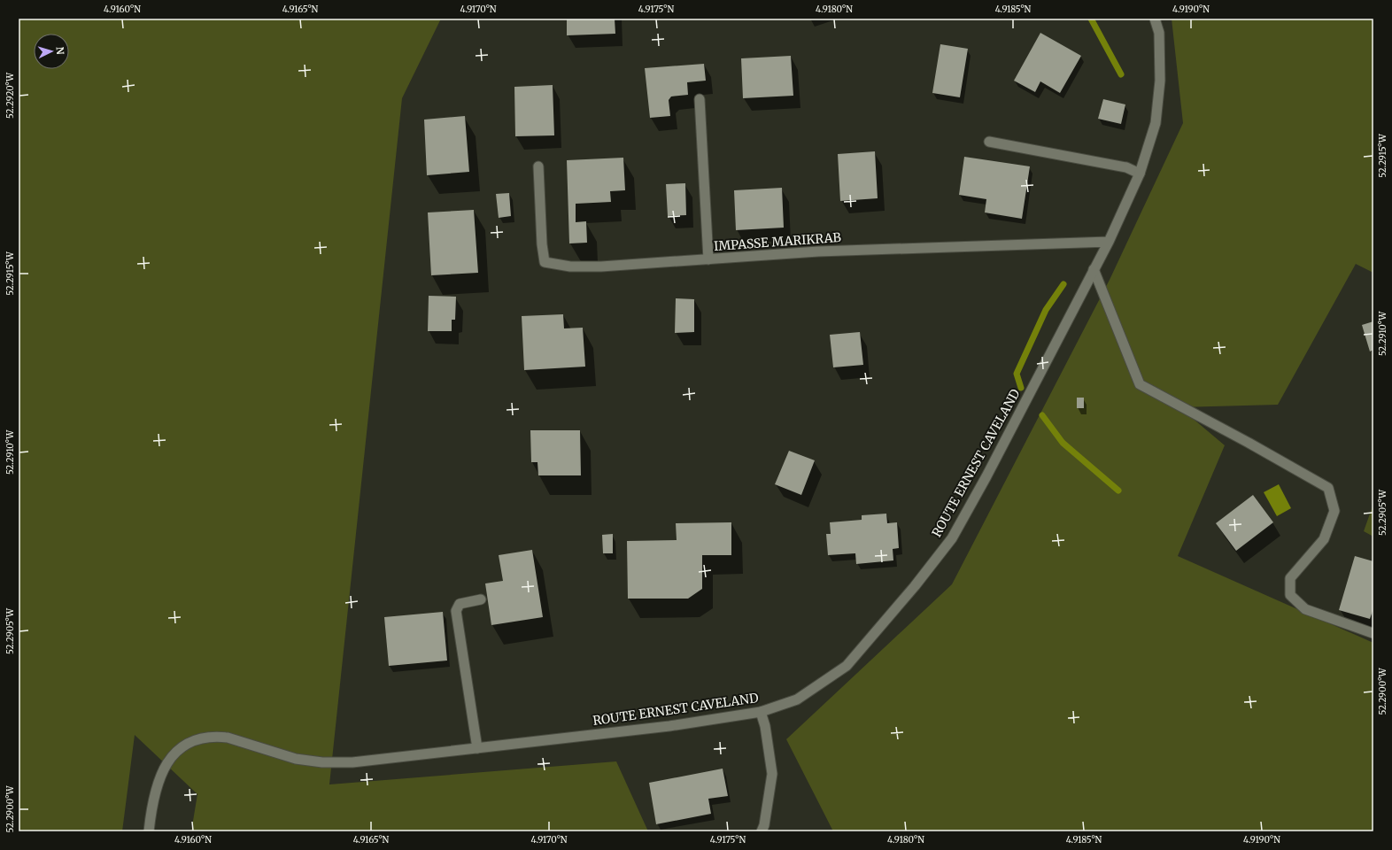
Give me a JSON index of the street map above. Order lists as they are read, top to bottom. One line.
{"streets":{"street":["IMPASSE MARIKRAB","ROUTE ERNEST CAVELAND"]},"crossings":[["IMPASSE MARIKRAB","ROUTE ERNEST CAVELAND"]],"north":"right","coordinates":["4.9160°N","4.9165°N","4.9170°N","4.9175°N","4.9180°N","4.9185°N","4.9190°N","52.2920°W","52.2915°W","52.2910°W","52.2905°W","52.2900°W"]}
